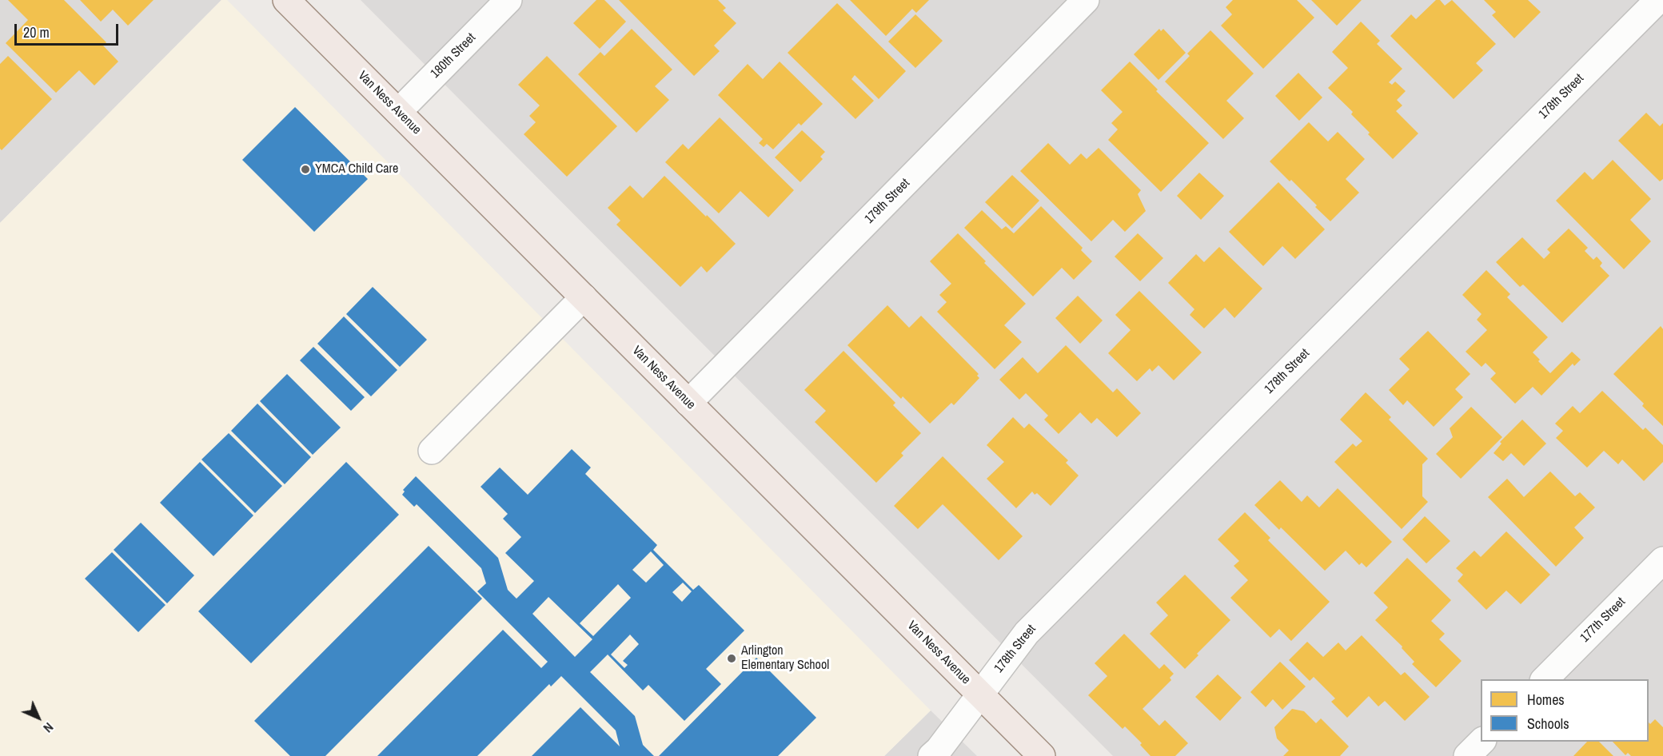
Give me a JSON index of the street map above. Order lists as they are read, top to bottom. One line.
{"streets":{"main road":["Van Ness Avenue"],"street":["180th Street","178th Street","179th Street","177th Street"]},"crossings":[["180th Street","Van Ness Avenue"],["178th Street","Van Ness Avenue"],["Van Ness Avenue","179th Street"]],"places":["YMCA Child Care","Arlington Elementary School"],"legend":["Homes","Schools"],"scale_bar":"20 m","north":"bottom right"}
